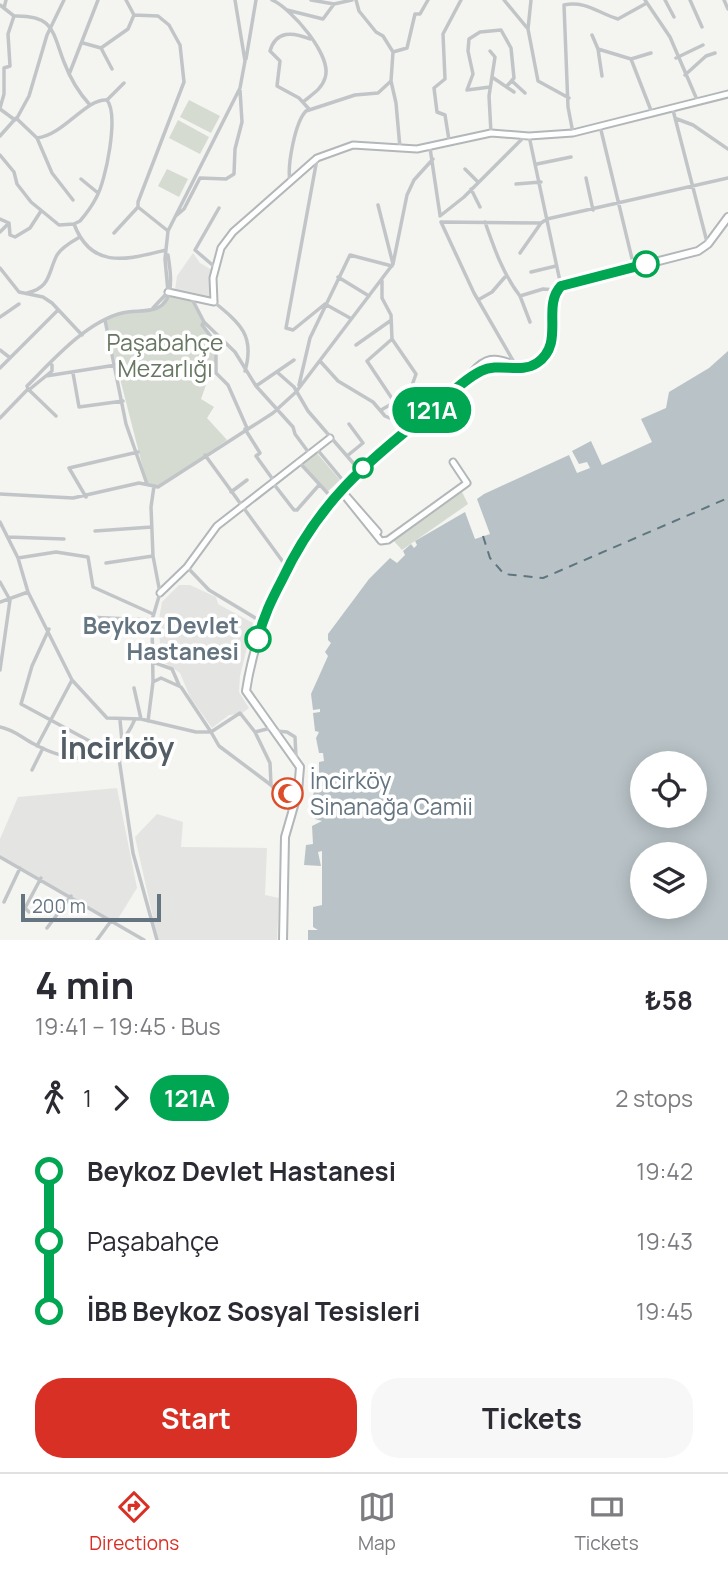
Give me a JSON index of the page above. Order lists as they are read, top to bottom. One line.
{"districts":["İncirköy"],"parks":["Paşabahçe Mezarlığı"],"places":{"other":["Beykoz Devlet Hastanesi"],"mosque":["İncirköy Sinanağa Camii"]},"lines":["bus line 121A"],"scale_bar":"200 m","page":{"on_map":"121A","scale":"200 m","heading":["4 min","19:41 – 19:45 · Bus","₺58"],"legs":["1","121A","2 stops"],"list":[{"name":"Beykoz Devlet Hastanesi","value":"19:42"},{"name":"Paşabahçe","value":"19:43"},{"name":"İBB Beykoz Sosyal Tesisleri","value":"19:45"}],"buttons":["Start","Tickets"],"tabs":["Directions","Map","Tickets"]}}
